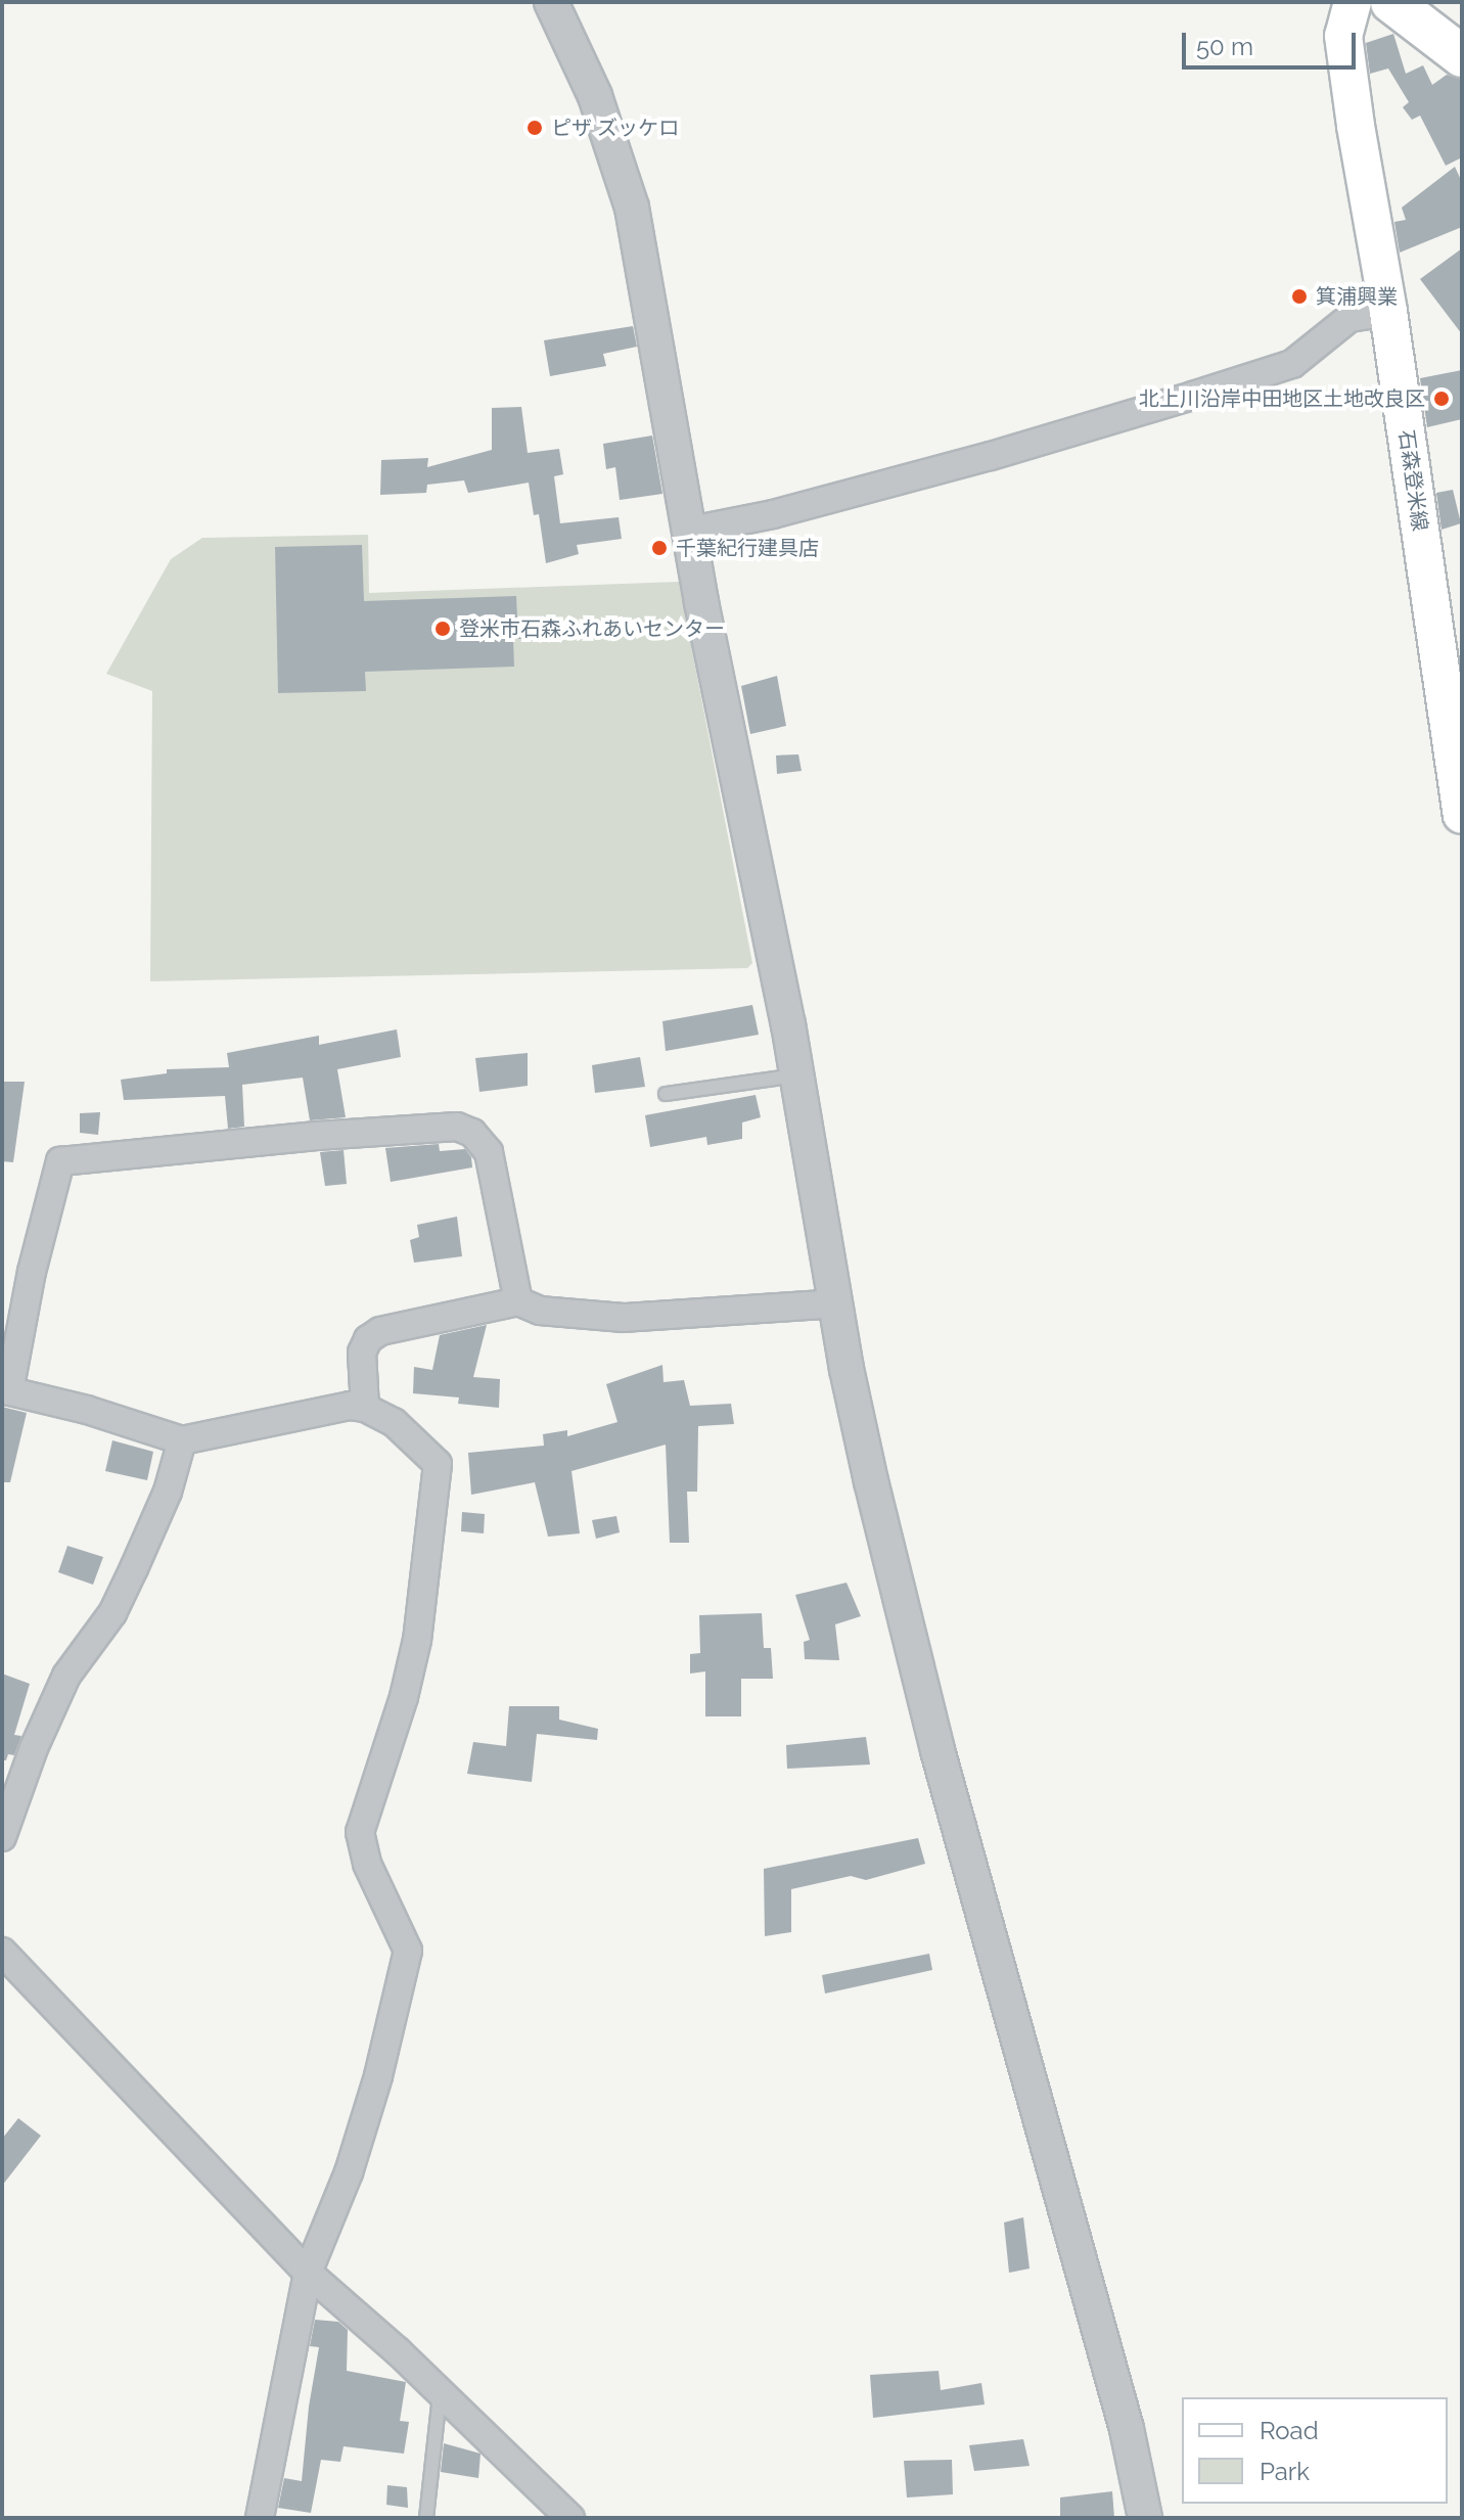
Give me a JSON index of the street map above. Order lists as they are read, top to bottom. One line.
{"streets":{"main road":["石森登米線"]},"places":["ピザ ズッケロ","箕浦興業","北上川沿岸中田地区土地改良区","千葉紀行建具店","登米市石森ふれあいセンター"],"legend":["Road","Park"],"scale_bar":"50 m"}
